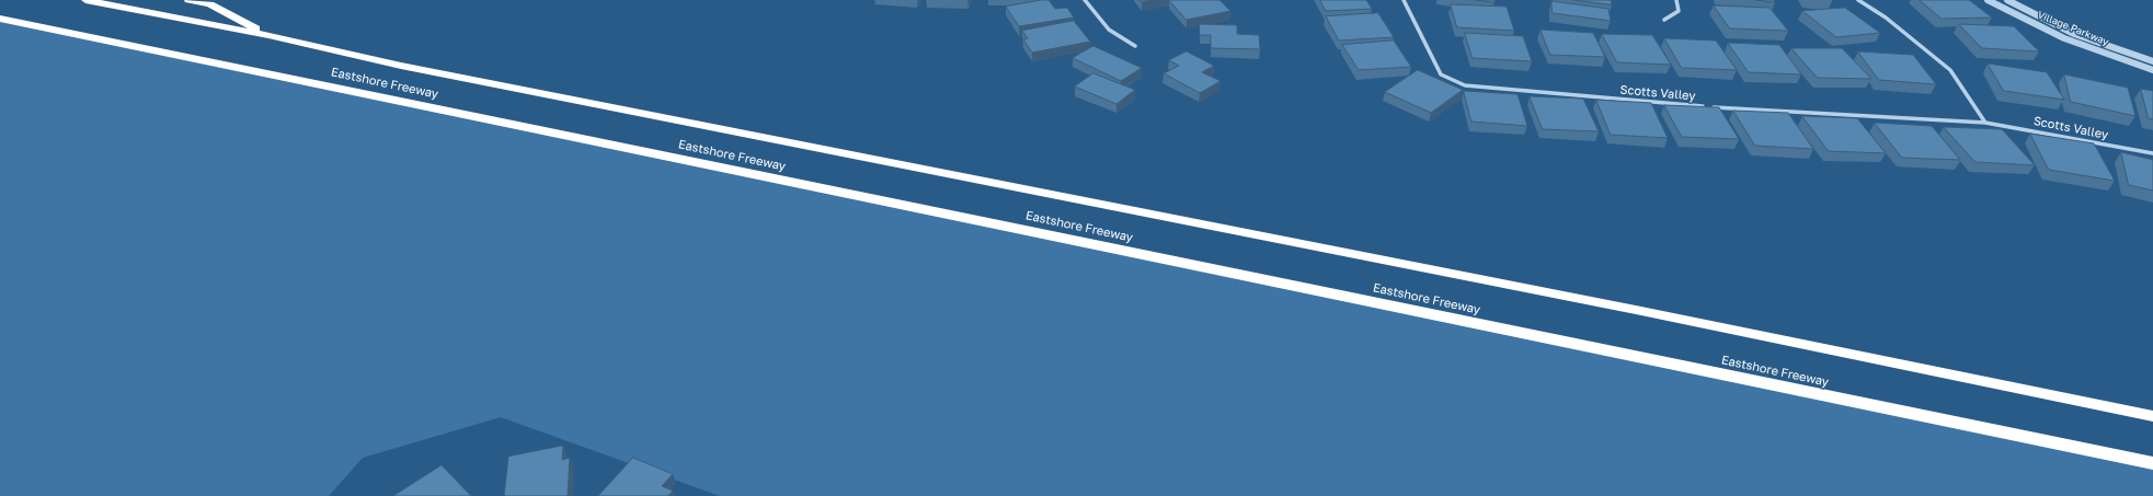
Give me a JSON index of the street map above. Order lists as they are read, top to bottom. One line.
{"streets":{"highway":["Eastshore Freeway"],"street":["Village Parkway","Scotts Valley"]}}
